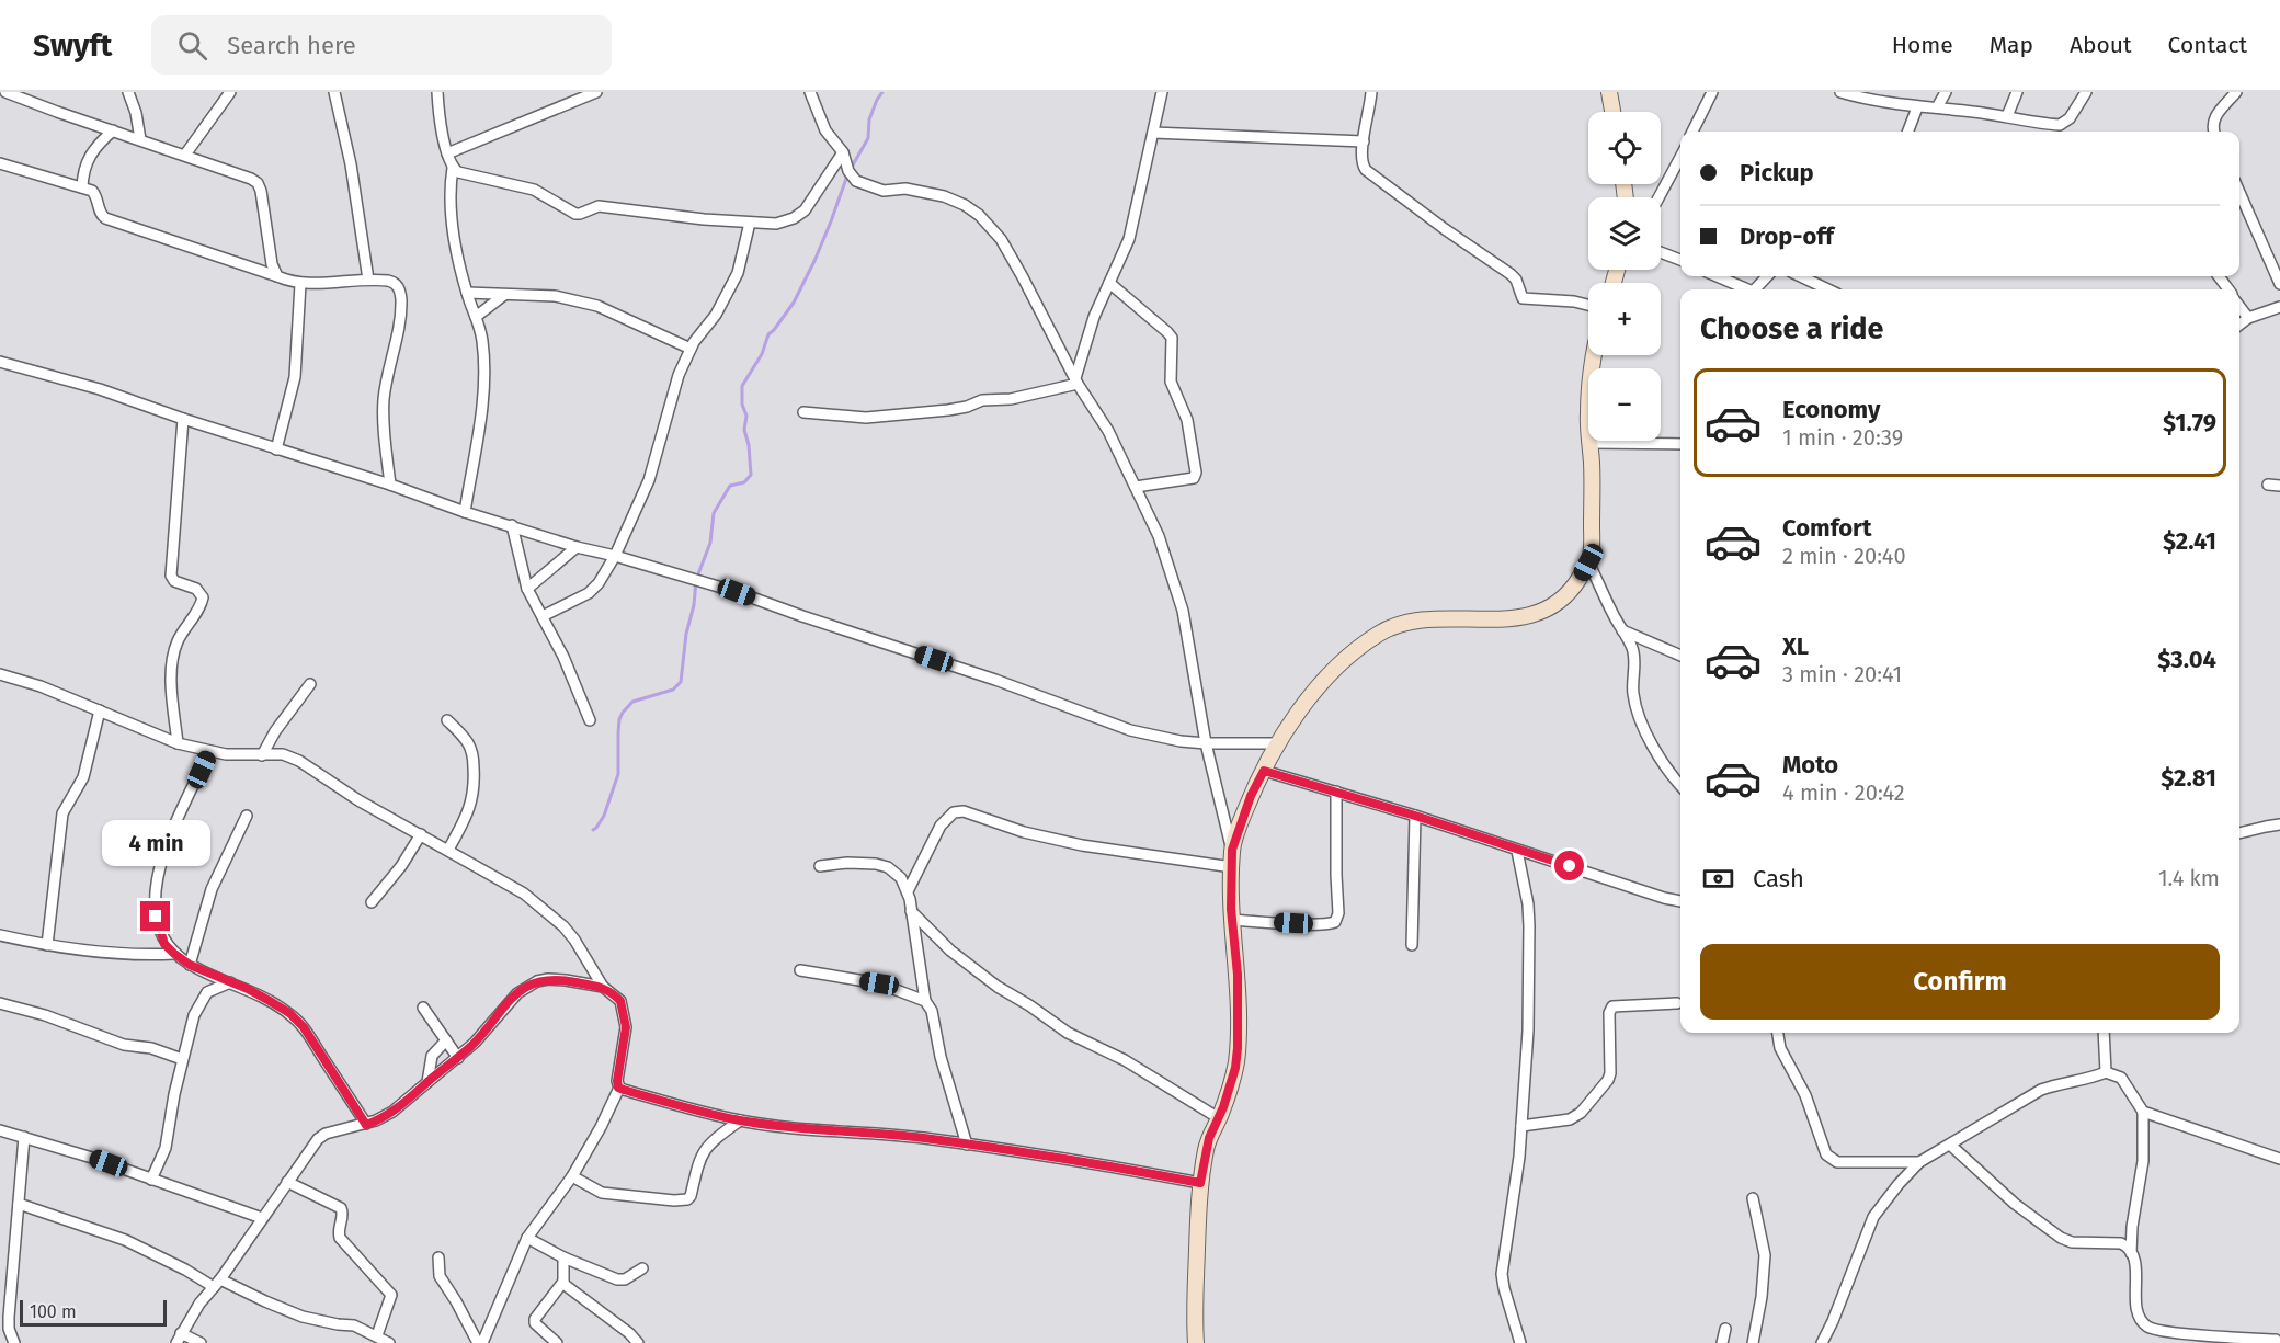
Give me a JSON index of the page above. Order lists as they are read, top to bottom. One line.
{"scale_bar":"100 m","page":{"header":"Swyft","search":"Search here","nav":["Home","Map","About","Contact"],"map_buttons":["+","−"],"banner":["Pickup","Drop-off"],"heading":"Choose a ride","list":[{"name":"Economy","note":"1 min · 20:39","value":"$1.79"},{"name":"Comfort","note":"2 min · 20:40","value":"$2.41"},{"name":"XL","note":"3 min · 20:41","value":"$3.04"},{"name":"Moto","note":"4 min · 20:42","value":"$2.81"}],"bubble":"4 min","pay":["Cash","1.4 km"],"buttons":"Confirm","scale":"100 m"}}
